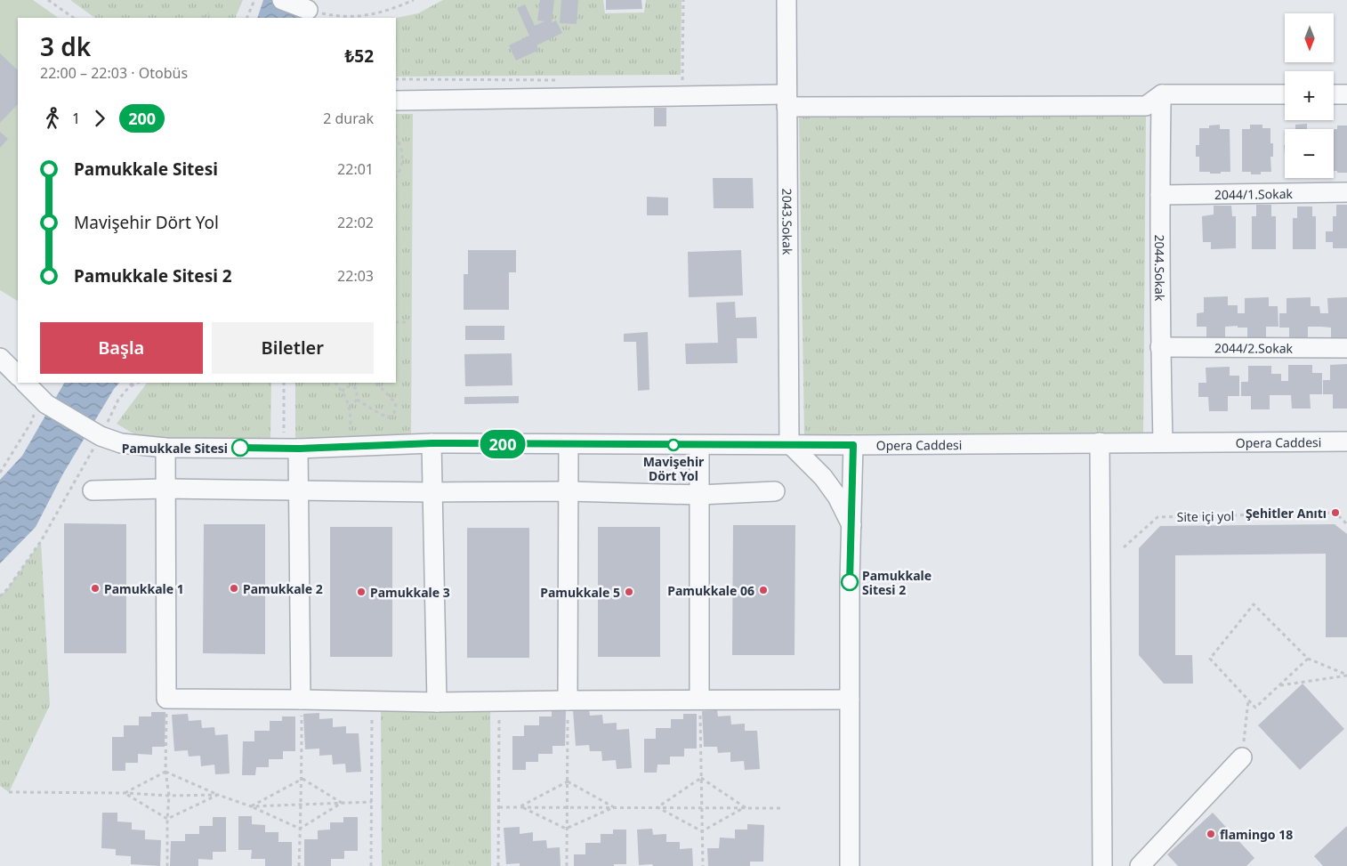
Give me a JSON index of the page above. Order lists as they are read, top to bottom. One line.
{"streets":{"street":["2044/1.Sokak","2043.Sokak","2044.Sokak","2044/2.Sokak","Opera Caddesi"],"path":["Site içi yol"]},"crossings":[["2044/1.Sokak","2044.Sokak"],["2043.Sokak","Opera Caddesi"],["2044.Sokak","2044/2.Sokak"],["2044.Sokak","Opera Caddesi"]],"places":["Mavişehir Dört Yol","Pamukkale Sitesi","Şehitler Anıtı","Pamukkale Sitesi 2","Pamukkale 1","Pamukkale 2","Pamukkale 06","Pamukkale 3","Pamukkale 5","flamingo 18"],"lines":["bus line 200"],"north":"bottom","page":{"on_map":"200","map_buttons":["+","−"],"heading":["3 dk","22:00 – 22:03 · Otobüs","₺52"],"legs":["1","200","2 durak"],"list":[{"name":"Pamukkale Sitesi","value":"22:01"},{"name":"Mavişehir Dört Yol","value":"22:02"},{"name":"Pamukkale Sitesi 2","value":"22:03"}],"buttons":["Başla","Biletler"]}}
